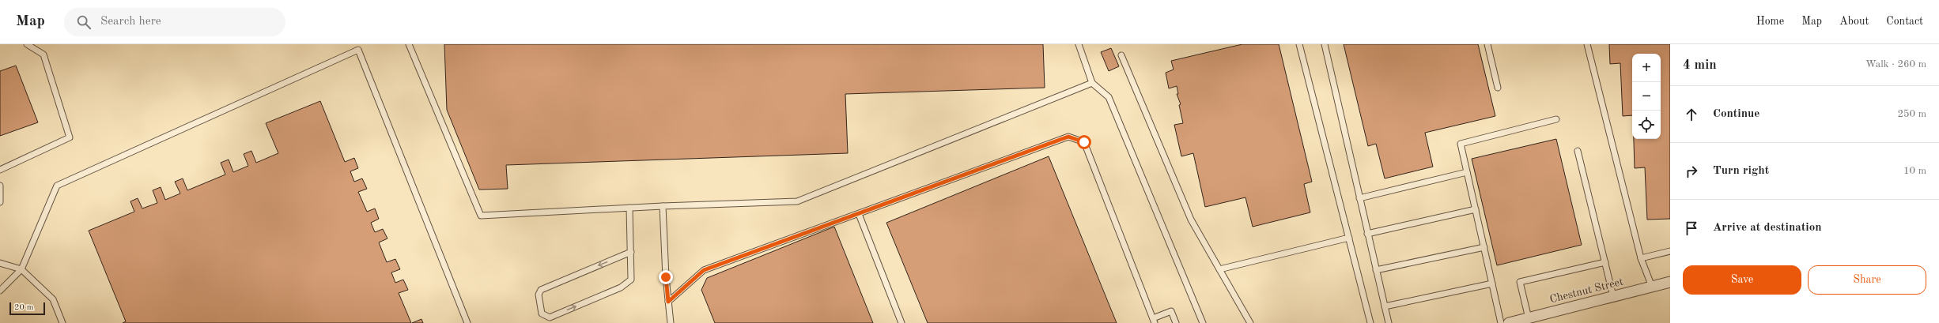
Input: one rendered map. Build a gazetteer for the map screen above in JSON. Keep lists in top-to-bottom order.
{
  "streets": {
    "street": ["Chestnut Street"]
  },
  "scale_bar": "20 m",
  "page": {
    "header": "Map",
    "search": "Search here",
    "nav": [
      "Home",
      "Map",
      "About",
      "Contact"
    ],
    "heading": ["4 min", "Walk · 260 m"],
    "map_buttons": ["+", "−"],
    "list": [
      ["Continue", "250 m"],
      ["Turn right", "10 m"],
      "Arrive at destination"
    ],
    "buttons": ["Save", "Share"],
    "scale": "20 m"
  }
}
